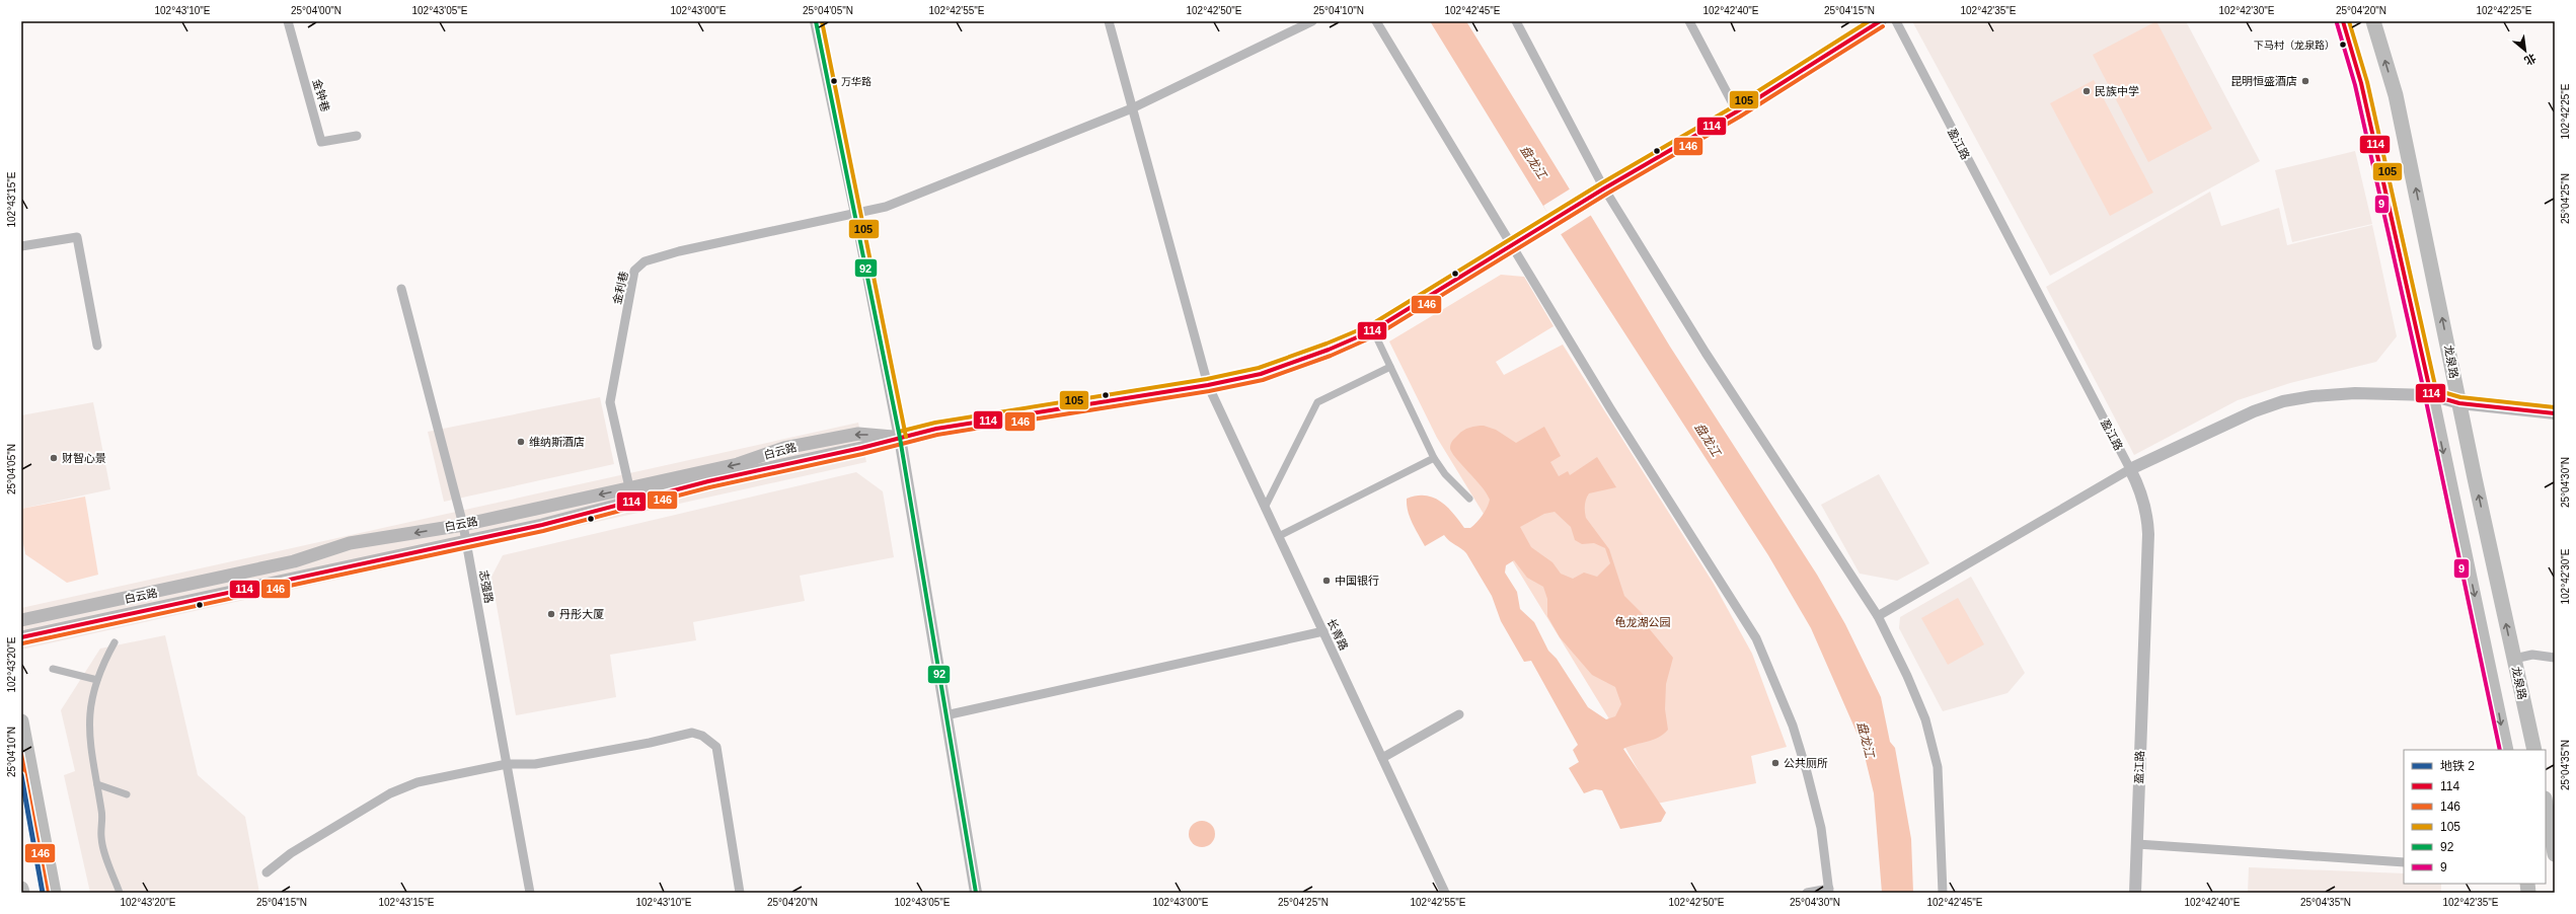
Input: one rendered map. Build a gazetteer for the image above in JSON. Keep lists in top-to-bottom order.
{
  "streets": {
    "main road": ["龙泉路", "白云路"],
    "street": [
      "金钟巷",
      "盈江路",
      "金利巷",
      "志强路",
      "长青路"
    ]
  },
  "crossings": [
    ["金利巷", "白云路"],
    ["金利巷", "长青路"],
    ["白云路", "志强路"],
    ["白云路", "长青路"]
  ],
  "water": ["盘龙江"],
  "parks": ["龟龙湖公园"],
  "places": [
    "下马村（龙泉路）",
    "万华路",
    "昆明恒盛酒店",
    "民族中学",
    "维纳斯酒店",
    "财智心景",
    "中国银行",
    "丹彤大厦",
    "公共厕所"
  ],
  "lines": [
    "transit line 114",
    "transit line 105",
    "transit line 92",
    "transit line 9",
    "transit line 146",
    "metro line 2"
  ],
  "legend": [
    "地铁 2",
    "114",
    "146",
    "105",
    "92",
    "9"
  ],
  "north": "bottom right",
  "coordinates": [
    "102°43'10\"E",
    "25°04'00\"N",
    "102°43'05\"E",
    "102°43'00\"E",
    "25°04'05\"N",
    "102°42'55\"E",
    "102°42'50\"E",
    "25°04'10\"N",
    "102°42'45\"E",
    "102°42'40\"E",
    "25°04'15\"N",
    "102°42'35\"E",
    "102°42'30\"E",
    "25°04'20\"N",
    "102°42'25\"E",
    "25°04'25\"N",
    "102°43'15\"E",
    "25°04'30\"N",
    "102°43'20\"E",
    "25°04'35\"N"
  ]
}
